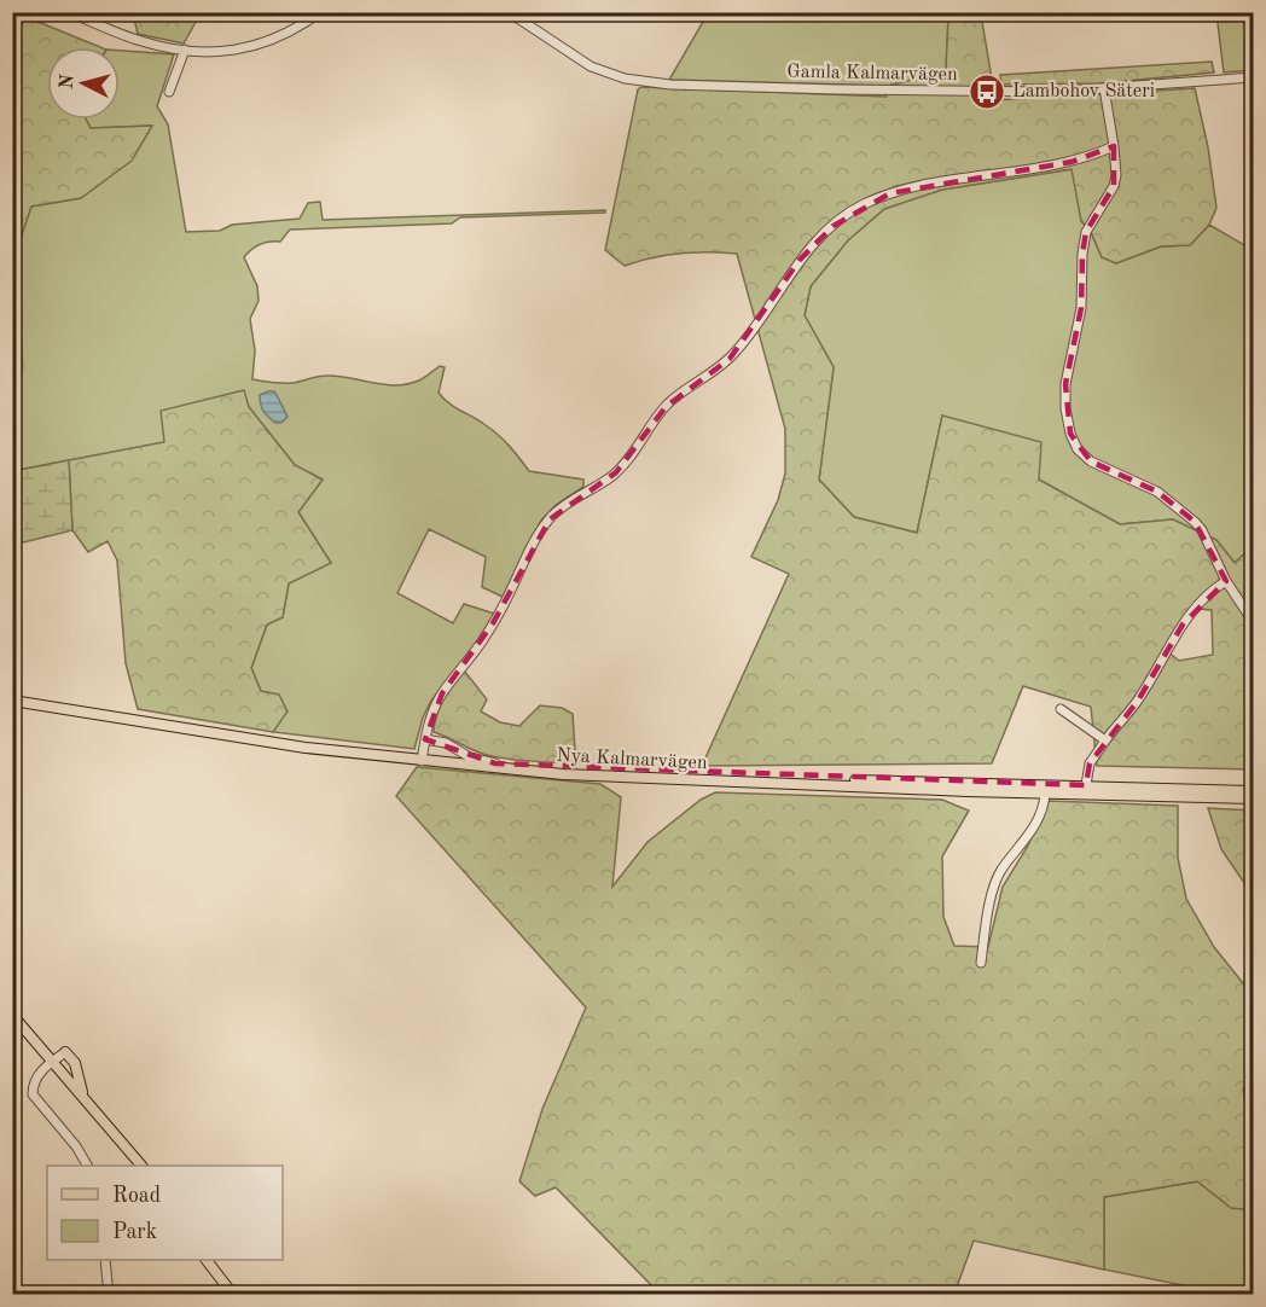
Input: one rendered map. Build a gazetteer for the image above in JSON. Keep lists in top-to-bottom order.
{
  "streets": {
    "main road": ["Nya Kalmarvägen"],
    "street": ["Gamla Kalmarvägen"]
  },
  "places": {
    "bus stop": ["Lambohov Säteri"]
  },
  "legend": ["Road", "Park"],
  "north": "left"
}
